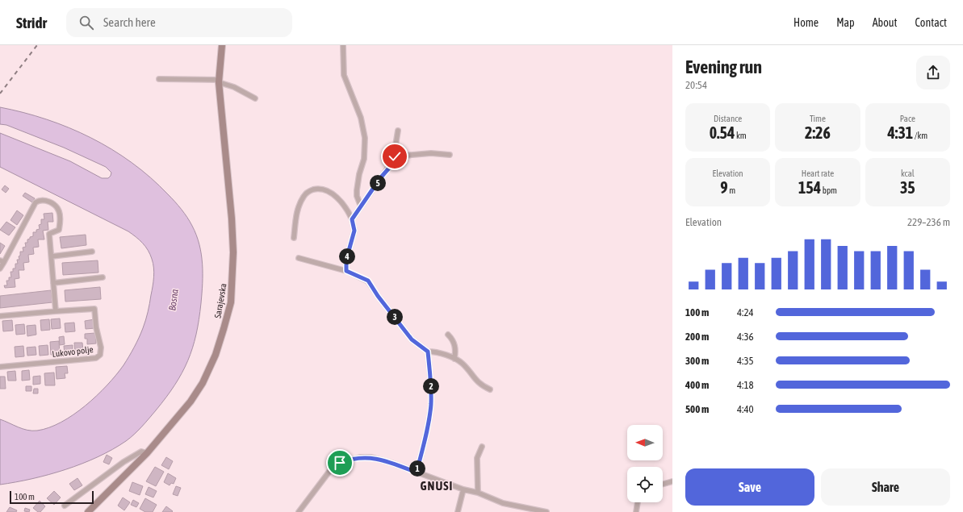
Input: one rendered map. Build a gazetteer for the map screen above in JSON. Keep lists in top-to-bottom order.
{
  "streets": {
    "main road": ["Sarajevska"],
    "street": ["Lukovo polje"]
  },
  "districts": ["GNUSI"],
  "water": ["Bosna"],
  "scale_bar": "100 m",
  "north": "left",
  "page": {
    "header": "Stridr",
    "search": "Search here",
    "nav": [
      "Home",
      "Map",
      "About",
      "Contact"
    ],
    "heading": ["Evening run", "20:54"],
    "stats": [
      ["Distance", "0.54 km"],
      ["Time", "2:26"],
      ["Pace", "4:31 /km"],
      ["Elevation", "9 m"],
      ["Heart rate", "154 bpm"],
      ["kcal", "35"]
    ],
    "pins": [
      "5",
      "4",
      "3",
      "2",
      "1"
    ],
    "chart": ["Elevation", "229–236 m"],
    "list": [
      {
        "name": "100 m",
        "note": "4:24"
      },
      {
        "name": "200 m",
        "note": "4:36"
      },
      {
        "name": "300 m",
        "note": "4:35"
      },
      {
        "name": "400 m",
        "note": "4:18"
      },
      {
        "name": "500 m",
        "note": "4:40"
      }
    ],
    "buttons": ["Save", "Share"],
    "scale": "100 m"
  }
}
